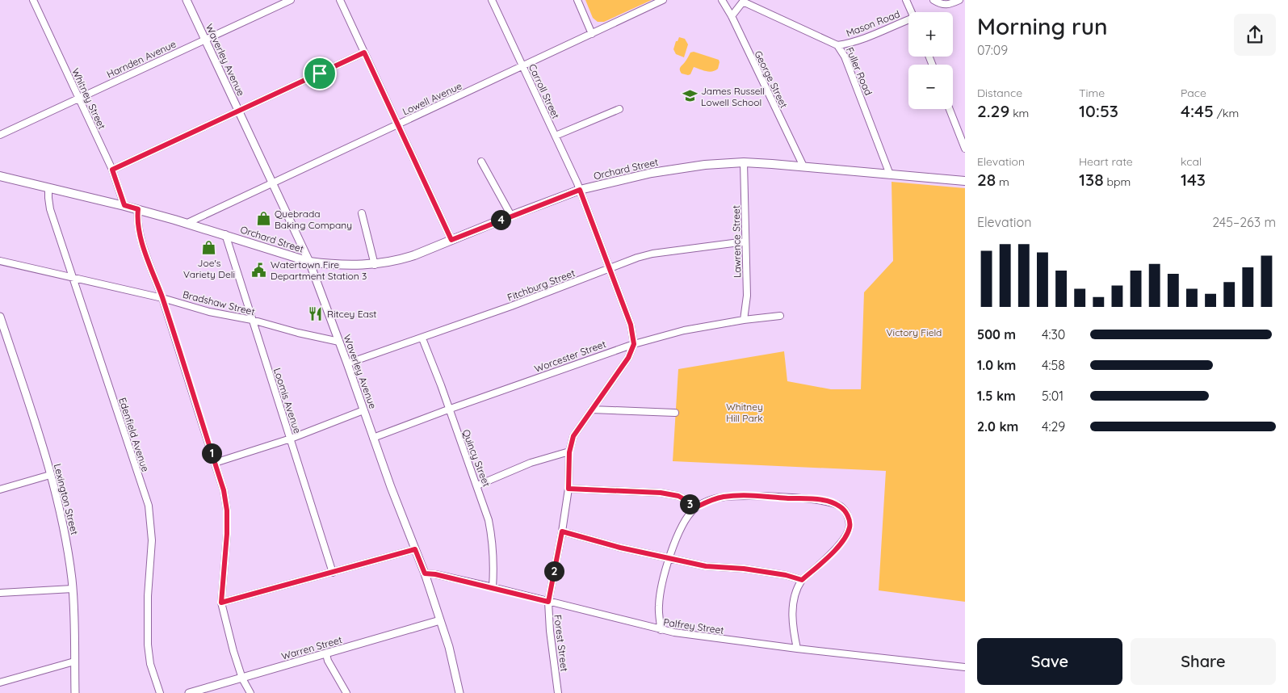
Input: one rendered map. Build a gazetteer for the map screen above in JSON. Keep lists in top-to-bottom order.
{
  "streets": {
    "main road": ["Orchard Street"],
    "street": [
      "Mason Road",
      "Harnden Avenue",
      "Waverley Avenue",
      "Fuller Road",
      "George Street",
      "Carroll Street",
      "Whitney Street",
      "Lowell Avenue",
      "Lawrence Street",
      "Fitchburg Street",
      "Bradshaw Street",
      "Worcester Street",
      "Loomis Avenue",
      "Edenfield Avenue",
      "Quincy Street",
      "Lexington Street",
      "Palfrey Street",
      "Forest Street",
      "Warren Street"
    ]
  },
  "crossings": [
    ["Mason Road", "Fuller Road"],
    ["Harnden Avenue", "Waverley Avenue"],
    ["Harnden Avenue", "Whitney Street"],
    ["Waverley Avenue", "Lowell Avenue"],
    ["Waverley Avenue", "Orchard Street"],
    ["Waverley Avenue", "Fitchburg Street"],
    ["Waverley Avenue", "Bradshaw Street"],
    ["Waverley Avenue", "Worcester Street"],
    ["Waverley Avenue", "Palfrey Street"],
    ["Waverley Avenue", "Warren Street"],
    ["Fuller Road", "George Street"],
    ["Fuller Road", "Orchard Street"],
    ["George Street", "Orchard Street"],
    ["Carroll Street", "Lowell Avenue"],
    ["Carroll Street", "Orchard Street"],
    ["Carroll Street", "Fitchburg Street"],
    ["Carroll Street", "Worcester Street"],
    ["Carroll Street", "Forest Street"],
    ["Whitney Street", "Orchard Street"],
    ["Lowell Avenue", "Orchard Street"],
    ["Orchard Street", "Lawrence Street"],
    ["Orchard Street", "Loomis Avenue"],
    ["Orchard Street", "Edenfield Avenue"],
    ["Lawrence Street", "Fitchburg Street"],
    ["Lawrence Street", "Worcester Street"],
    ["Fitchburg Street", "Quincy Street"],
    ["Bradshaw Street", "Loomis Avenue"],
    ["Bradshaw Street", "Edenfield Avenue"],
    ["Worcester Street", "Quincy Street"],
    ["Worcester Street", "Forest Street"],
    ["Quincy Street", "Palfrey Street"],
    ["Palfrey Street", "Forest Street"]
  ],
  "parks": ["Victory Field", "Whitney Hill Park"],
  "places": {
    "school or university": ["James Russell Lowell School"],
    "shop": ["Quebrada Baking Company", "Joe's Variety Deli"],
    "public building": ["Watertown Fire Department Station 3"],
    "restaurant": ["Ritcey East"]
  },
  "page": {
    "heading": ["Morning run", "07:09"],
    "map_buttons": ["+", "−"],
    "stats": [
      ["Distance", "2.29 km"],
      ["Time", "10:53"],
      ["Pace", "4:45 /km"],
      ["Elevation", "28 m"],
      ["Heart rate", "138 bpm"],
      ["kcal", "143"]
    ],
    "chart": ["Elevation", "245–263 m"],
    "pins": [
      "4",
      "1",
      "3",
      "2"
    ],
    "list": [
      {
        "name": "500 m",
        "note": "4:30"
      },
      {
        "name": "1.0 km",
        "note": "4:58"
      },
      {
        "name": "1.5 km",
        "note": "5:01"
      },
      {
        "name": "2.0 km",
        "note": "4:29"
      }
    ],
    "buttons": ["Save", "Share"]
  }
}
